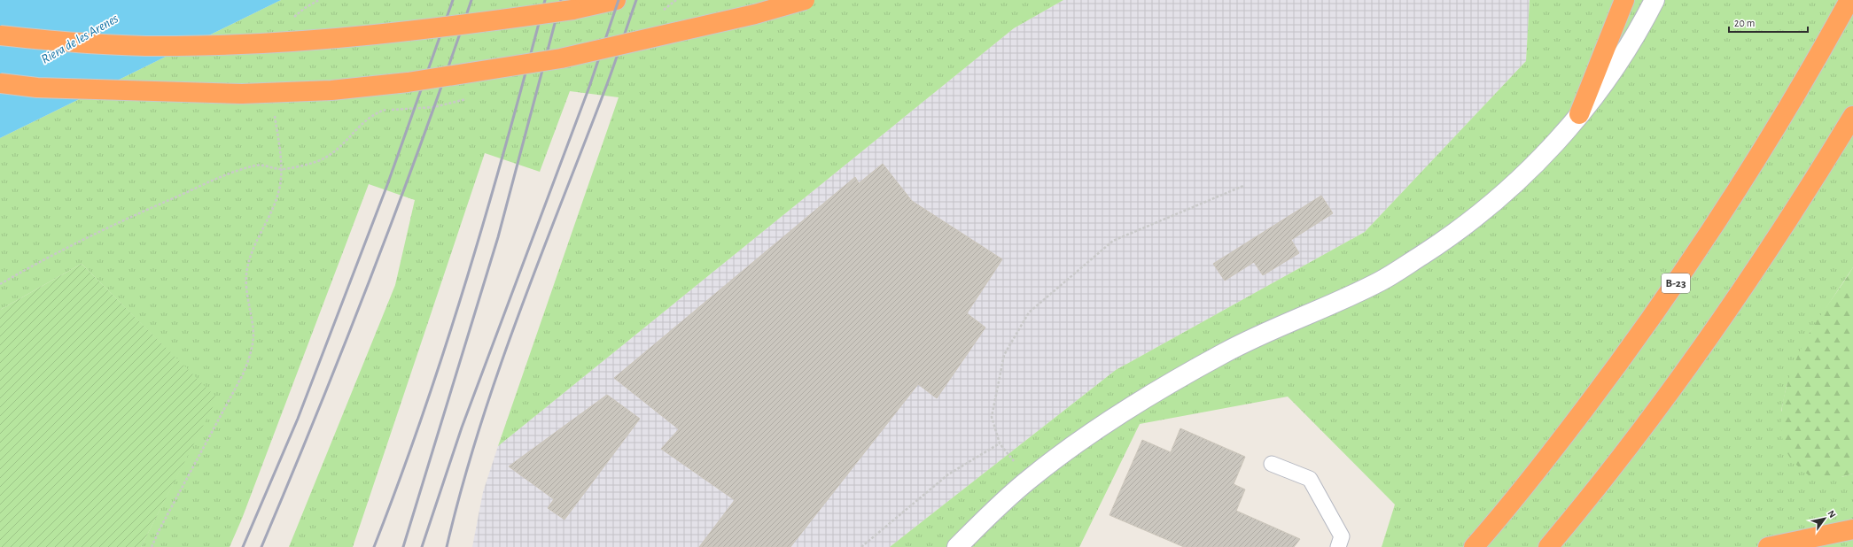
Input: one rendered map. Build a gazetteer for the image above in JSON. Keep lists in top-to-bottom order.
{
  "streets": {
    "highway": ["B-23"]
  },
  "water": ["Riera de les Arenes"],
  "scale_bar": "20 m",
  "north": "top right"
}
